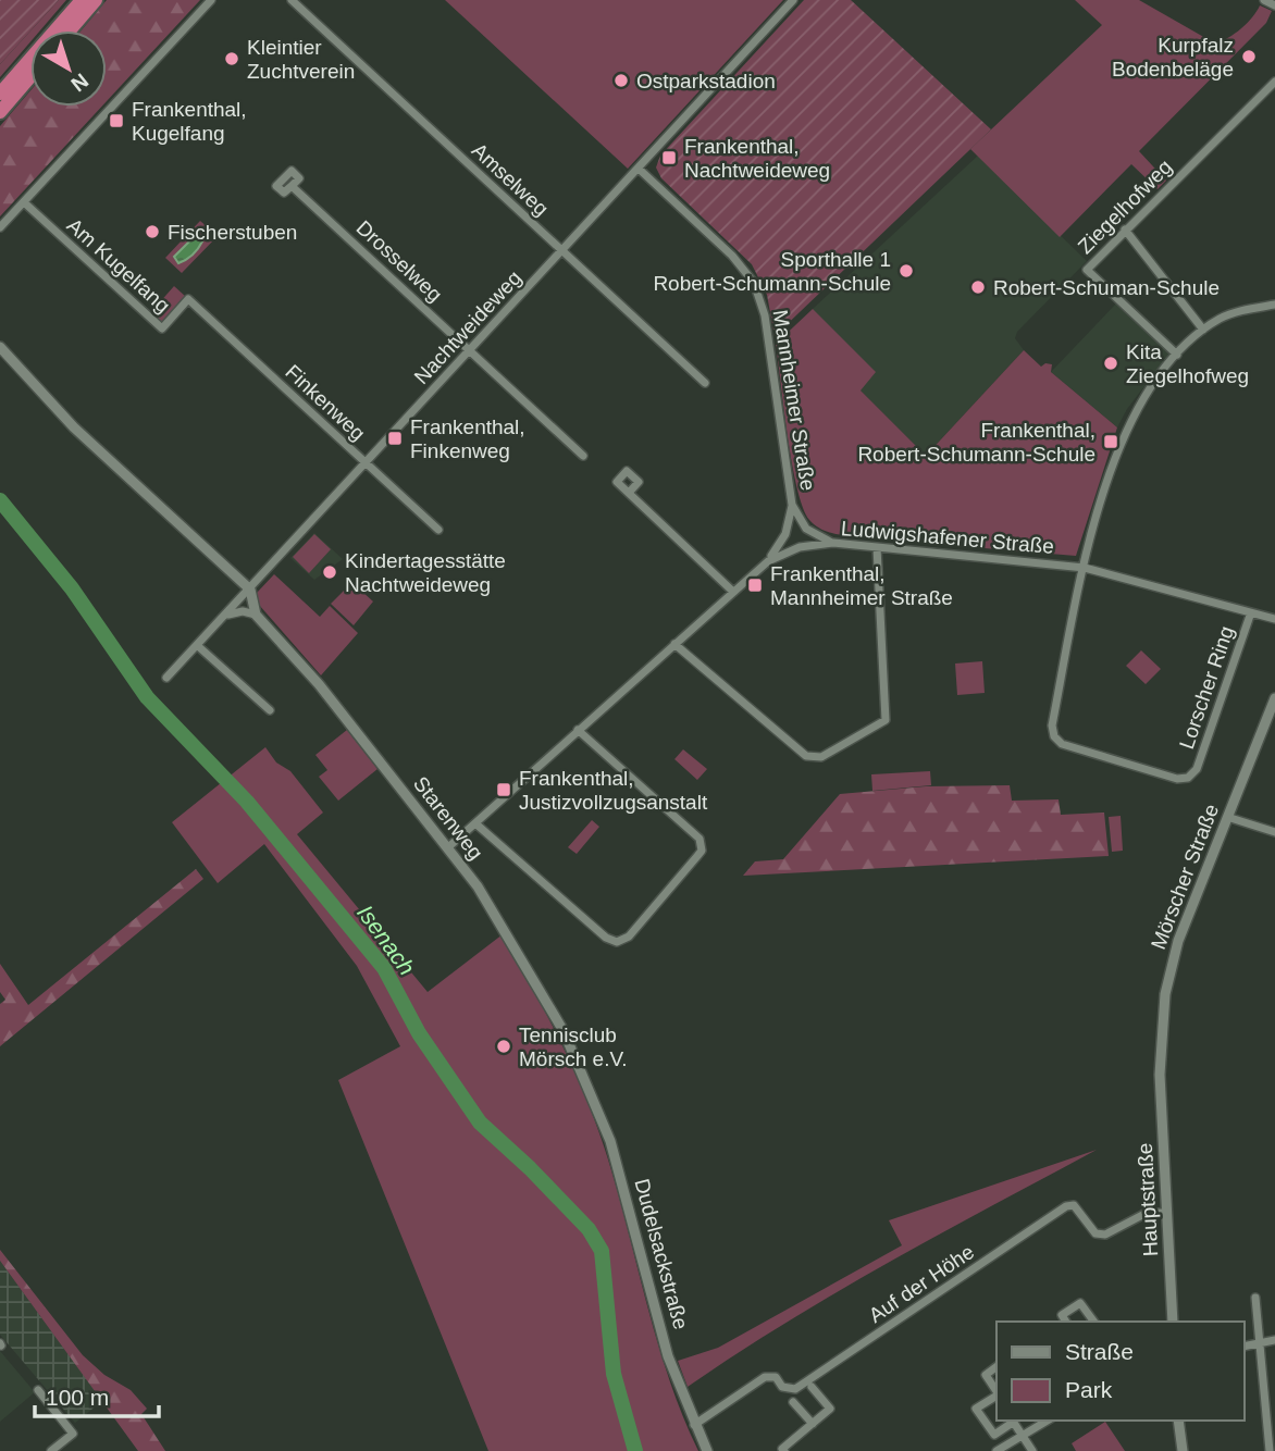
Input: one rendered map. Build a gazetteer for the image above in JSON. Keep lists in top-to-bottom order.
{
  "streets": {
    "street": [
      "Amselweg",
      "Ziegelhofweg",
      "Drosselweg",
      "Am Kugelfang",
      "Nachtweideweg",
      "Mannheimer Straße",
      "Finkenweg",
      "Ludwigshafener Straße",
      "Lorscher Ring",
      "Starenweg",
      "Mörscher Straße",
      "Hauptstraße",
      "Dudelsackstraße",
      "Auf der Höhe"
    ]
  },
  "crossings": [
    ["Amselweg", "Nachtweideweg"],
    ["Drosselweg", "Nachtweideweg"],
    ["Am Kugelfang", "Finkenweg"],
    ["Nachtweideweg", "Mannheimer Straße"],
    ["Nachtweideweg", "Finkenweg"],
    ["Nachtweideweg", "Starenweg"],
    ["Mannheimer Straße", "Ludwigshafener Straße"],
    ["Ludwigshafener Straße", "Lorscher Ring"],
    ["Ludwigshafener Straße", "Starenweg"],
    ["Starenweg", "Dudelsackstraße"],
    ["Mörscher Straße", "Hauptstraße"],
    ["Hauptstraße", "Auf der Höhe"],
    ["Dudelsackstraße", "Auf der Höhe"]
  ],
  "water": ["Isenach"],
  "places": {
    "other": [
      "Kurpfalz Bodenbeläge",
      "Kleintier Zuchtverein",
      "Ostparkstadion",
      "Fischerstuben",
      "Sporthalle 1 Robert-Schumann-Schule",
      "Robert-Schuman-Schule",
      "Kita Ziegelhofweg",
      "Kindertagesstätte Nachtweideweg",
      "Tennisclub Mörsch e.V."
    ],
    "transit": [
      "Frankenthal, Kugelfang",
      "Frankenthal, Nachtweideweg",
      "Frankenthal, Finkenweg",
      "Frankenthal, Robert-Schumann-Schule",
      "Frankenthal, Mannheimer Straße",
      "Frankenthal, Justizvollzugsanstalt"
    ]
  },
  "legend": ["Straße", "Park"],
  "scale_bar": "100 m",
  "north": "bottom right"
}
